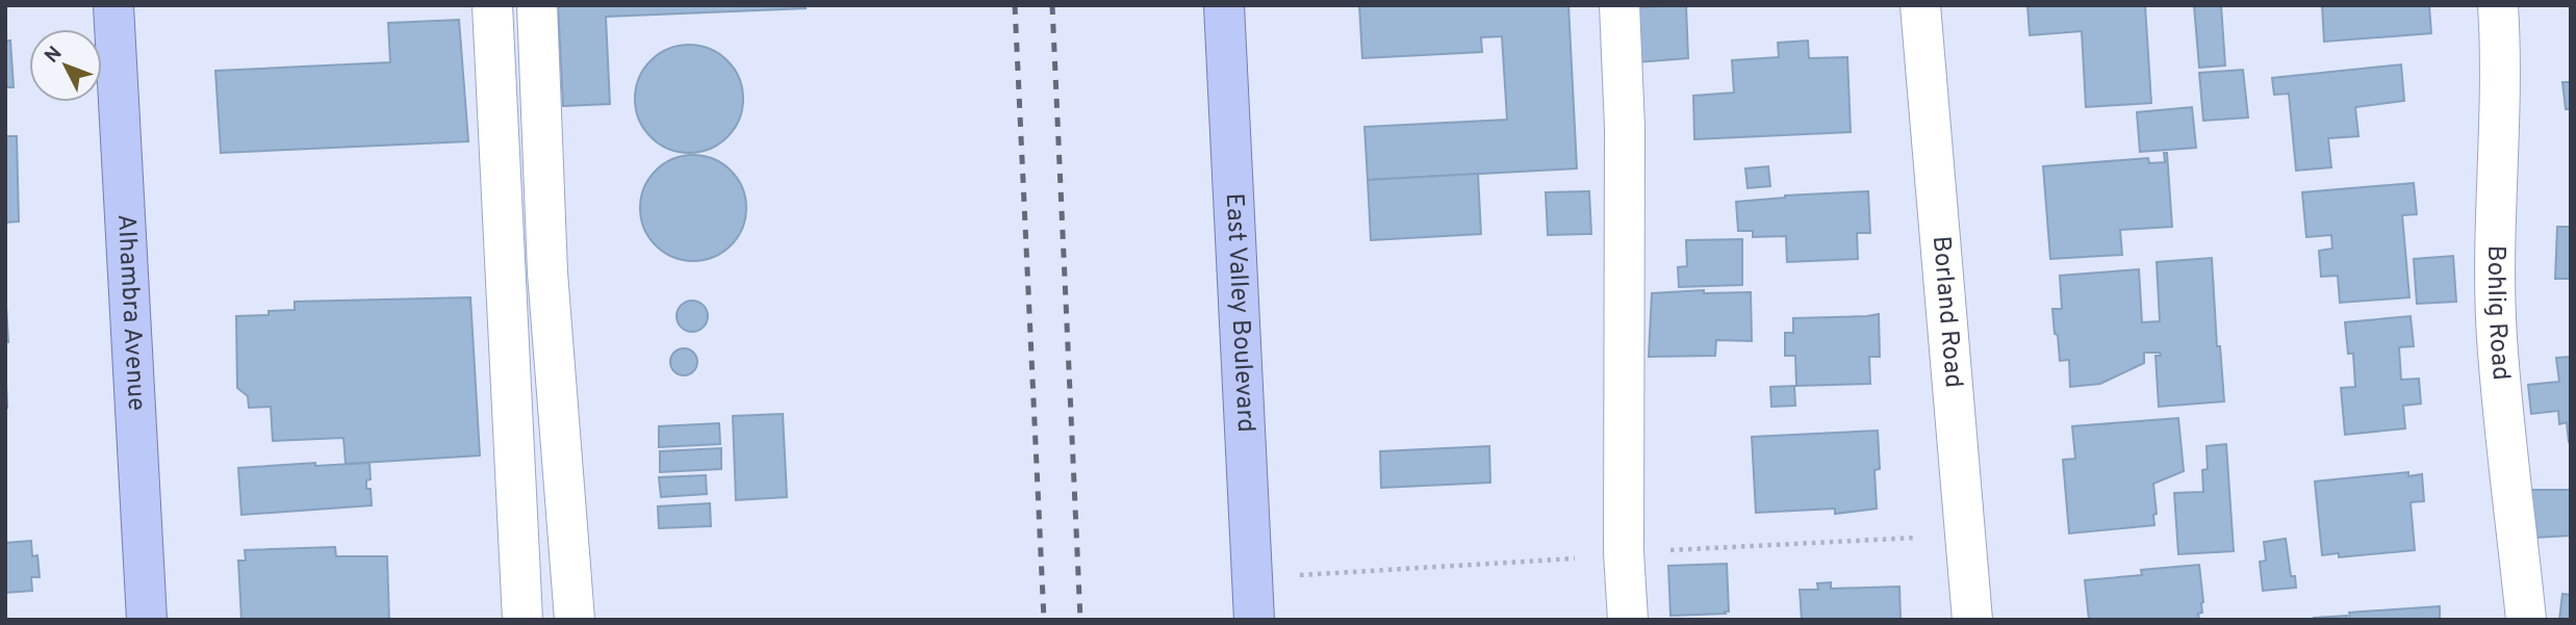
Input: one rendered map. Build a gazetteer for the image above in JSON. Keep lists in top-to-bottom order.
{
  "streets": {
    "main road": ["Alhambra Avenue", "East Valley Boulevard"],
    "street": ["Borland Road", "Bohlig Road"]
  },
  "north": "top left"
}
